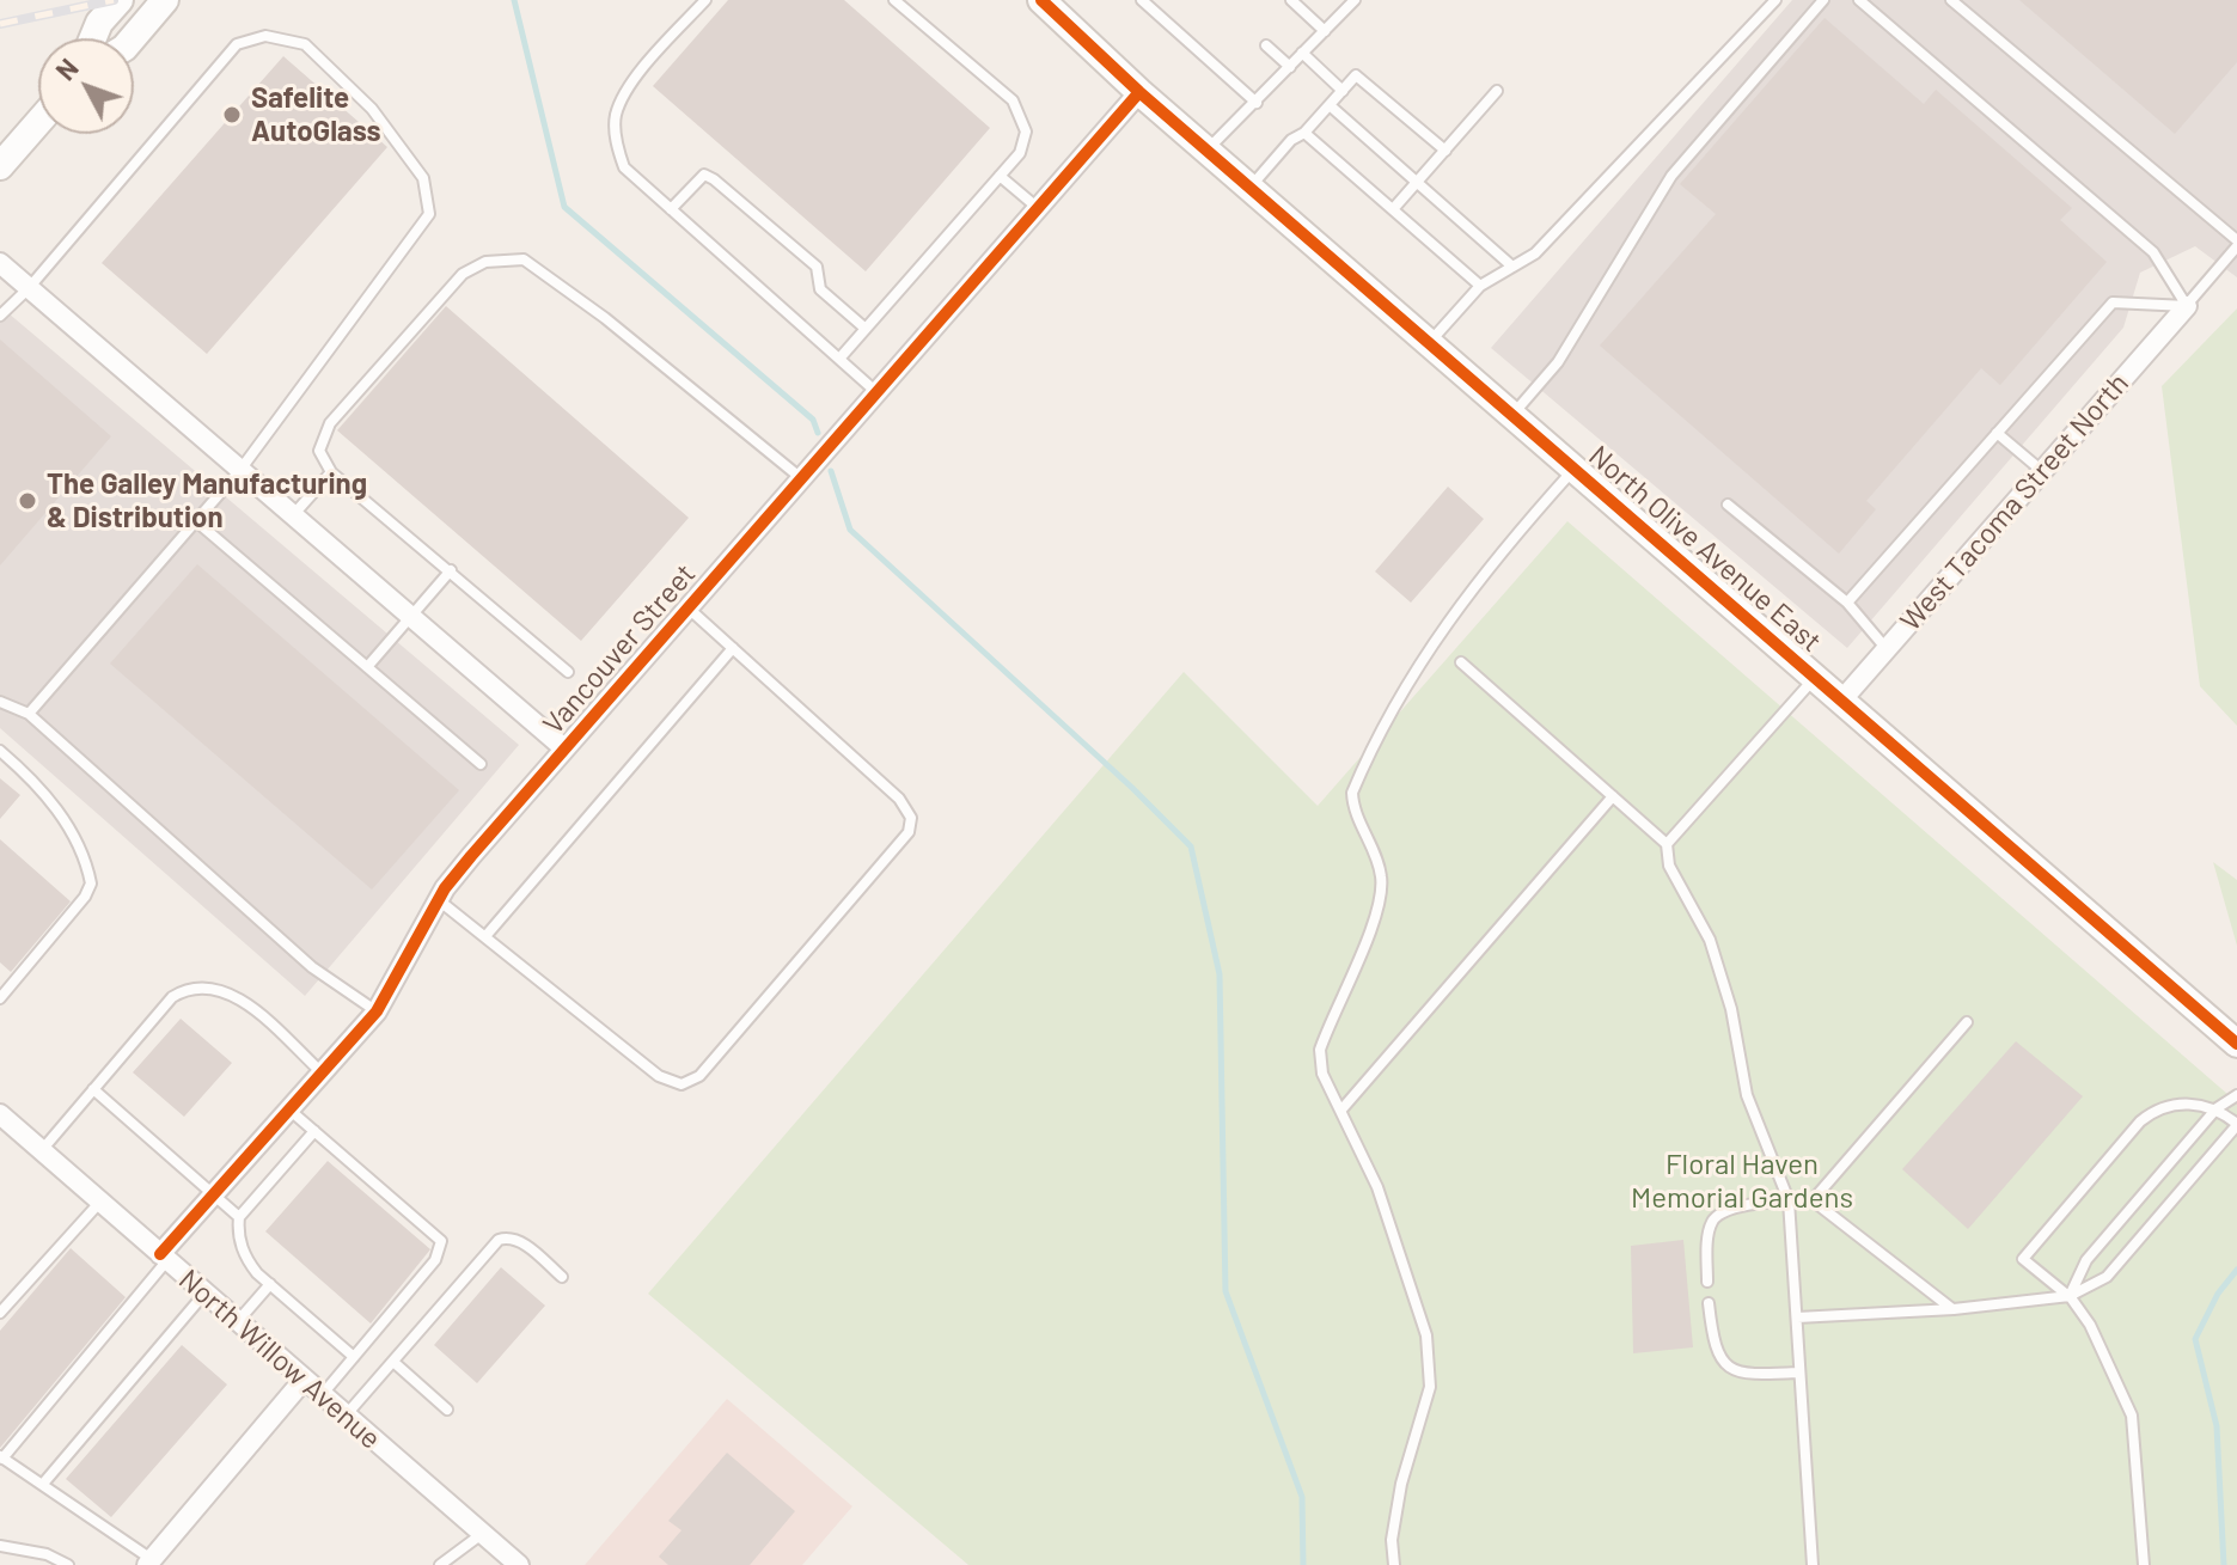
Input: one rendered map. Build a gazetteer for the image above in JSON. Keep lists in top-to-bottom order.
{
  "streets": {
    "street": [
      "West Tacoma Street North",
      "North Olive Avenue East",
      "Vancouver Street",
      "North Willow Avenue"
    ]
  },
  "crossings": [
    ["West Tacoma Street North", "North Olive Avenue East"],
    ["North Olive Avenue East", "Vancouver Street"],
    ["Vancouver Street", "North Willow Avenue"]
  ],
  "parks": ["Floral Haven Memorial Gardens"],
  "places": ["Safelite AutoGlass", "The Galley Manufacturing & Distribution"],
  "north": "top left"
}
